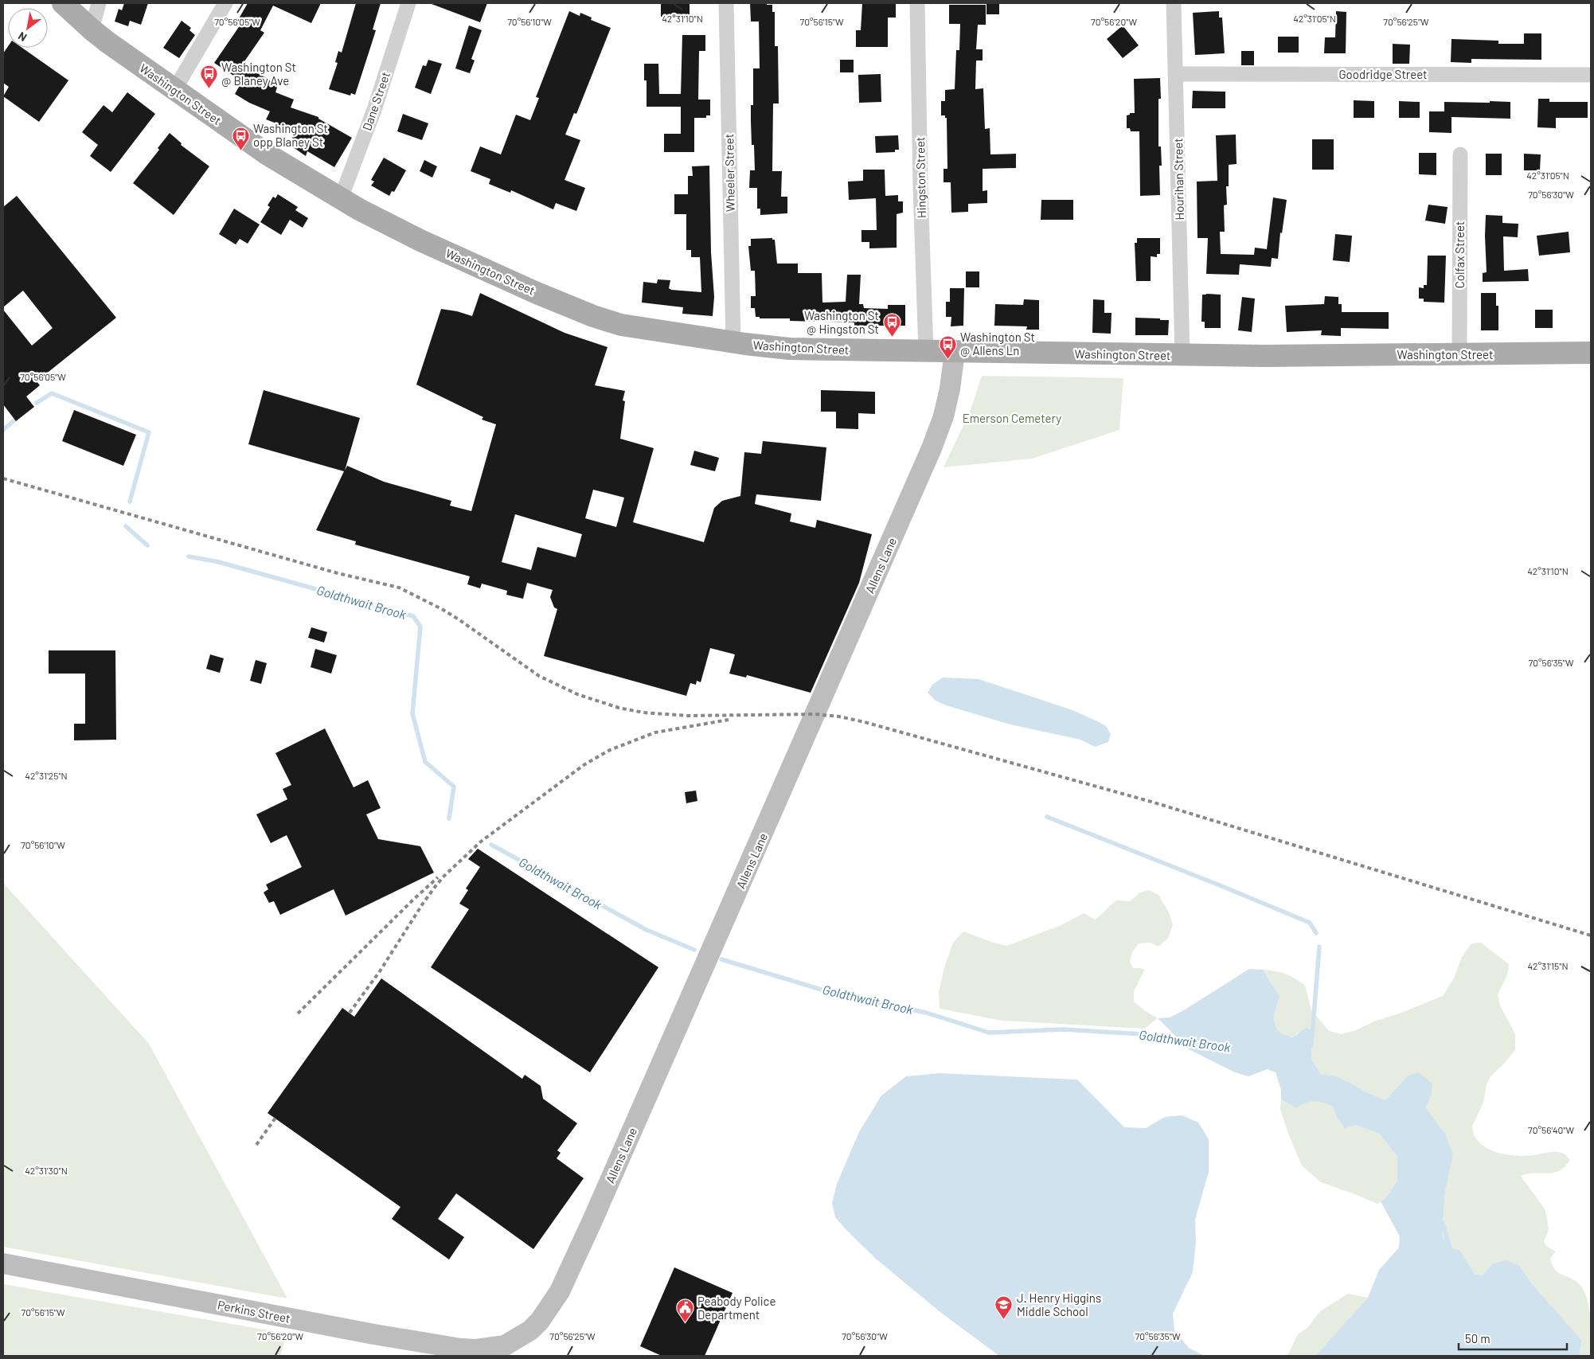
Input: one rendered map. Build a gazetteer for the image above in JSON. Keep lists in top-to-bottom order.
{
  "streets": {
    "main road": ["Washington Street"],
    "street": [
      "Goodridge Street",
      "Dane Street",
      "Wheeler Street",
      "Hingston Street",
      "Hourihan Street",
      "Colfax Street",
      "Allens Lane",
      "Perkins Street"
    ]
  },
  "crossings": [
    ["Goodridge Street", "Hourihan Street"],
    ["Washington Street", "Dane Street"],
    ["Washington Street", "Wheeler Street"],
    ["Washington Street", "Hingston Street"],
    ["Washington Street", "Hourihan Street"],
    ["Washington Street", "Colfax Street"],
    ["Washington Street", "Allens Lane"],
    ["Allens Lane", "Perkins Street"]
  ],
  "water": ["Goldthwait Brook"],
  "parks": ["Emerson Cemetery"],
  "places": {
    "bus stop": [
      "Washington St @ Blaney Ave",
      "Washington St opp Blaney St",
      "Washington St @ Hingston St",
      "Washington St @ Allens Ln"
    ],
    "school or university": ["J. Henry Higgins Middle School"],
    "public building": ["Peabody Police Department"]
  },
  "scale_bar": "50 m",
  "north": "bottom left",
  "coordinates": [
    "42°31'10\"N",
    "42°31'05\"N",
    "70°56'05\"W",
    "70°56'10\"W",
    "70°56'15\"W",
    "70°56'20\"W",
    "70°56'25\"W",
    "70°56'30\"W",
    "70°56'35\"W",
    "42°31'25\"N",
    "42°31'15\"N",
    "70°56'40\"W",
    "42°31'30\"N"
  ]
}
